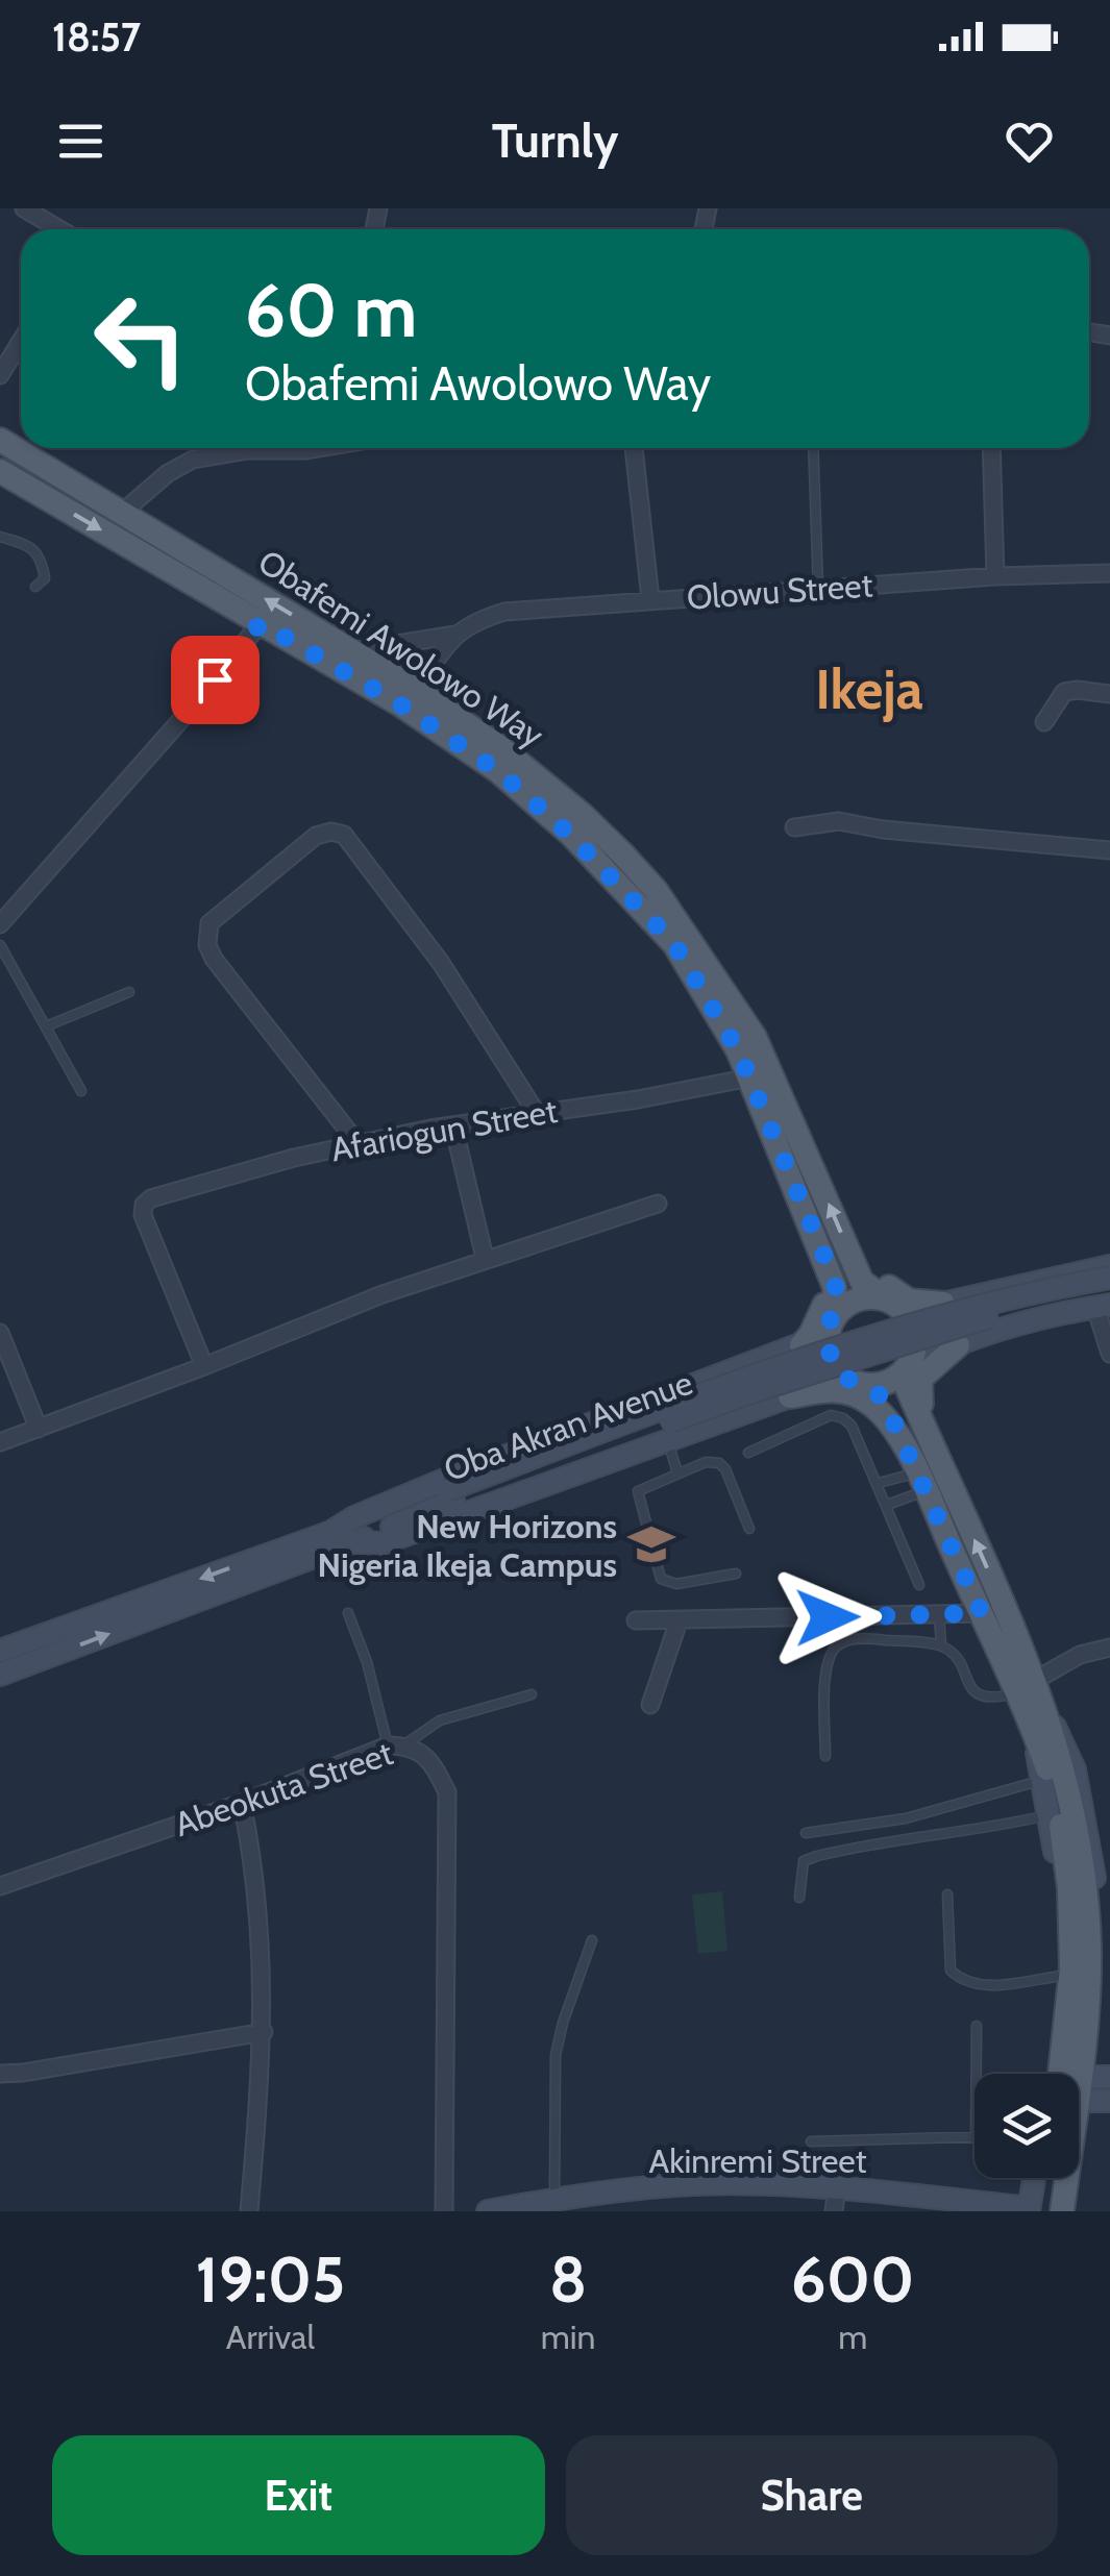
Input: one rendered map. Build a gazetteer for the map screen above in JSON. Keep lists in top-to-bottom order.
{
  "streets": {
    "main road": ["Obafemi Awolowo Way", "Oba Akran Avenue", "Akinremi Street"],
    "street": ["Olowu Street", "Afariogun Street", "Abeokuta Street"]
  },
  "crossings": [
    ["Olowu Street", "Obafemi Awolowo Way"],
    ["Obafemi Awolowo Way", "Afariogun Street"]
  ],
  "districts": ["Ikeja"],
  "places": {
    "school or university": ["New Horizons Nigeria Ikeja Campus"]
  },
  "page": {
    "status": "18:57",
    "header": "Turnly",
    "turn": ["60 m", "Obafemi Awolowo Way"],
    "eta": [
      "19:05",
      "Arrival",
      "8",
      "min",
      "600",
      "m"
    ],
    "buttons": ["Exit", "Share"]
  }
}
